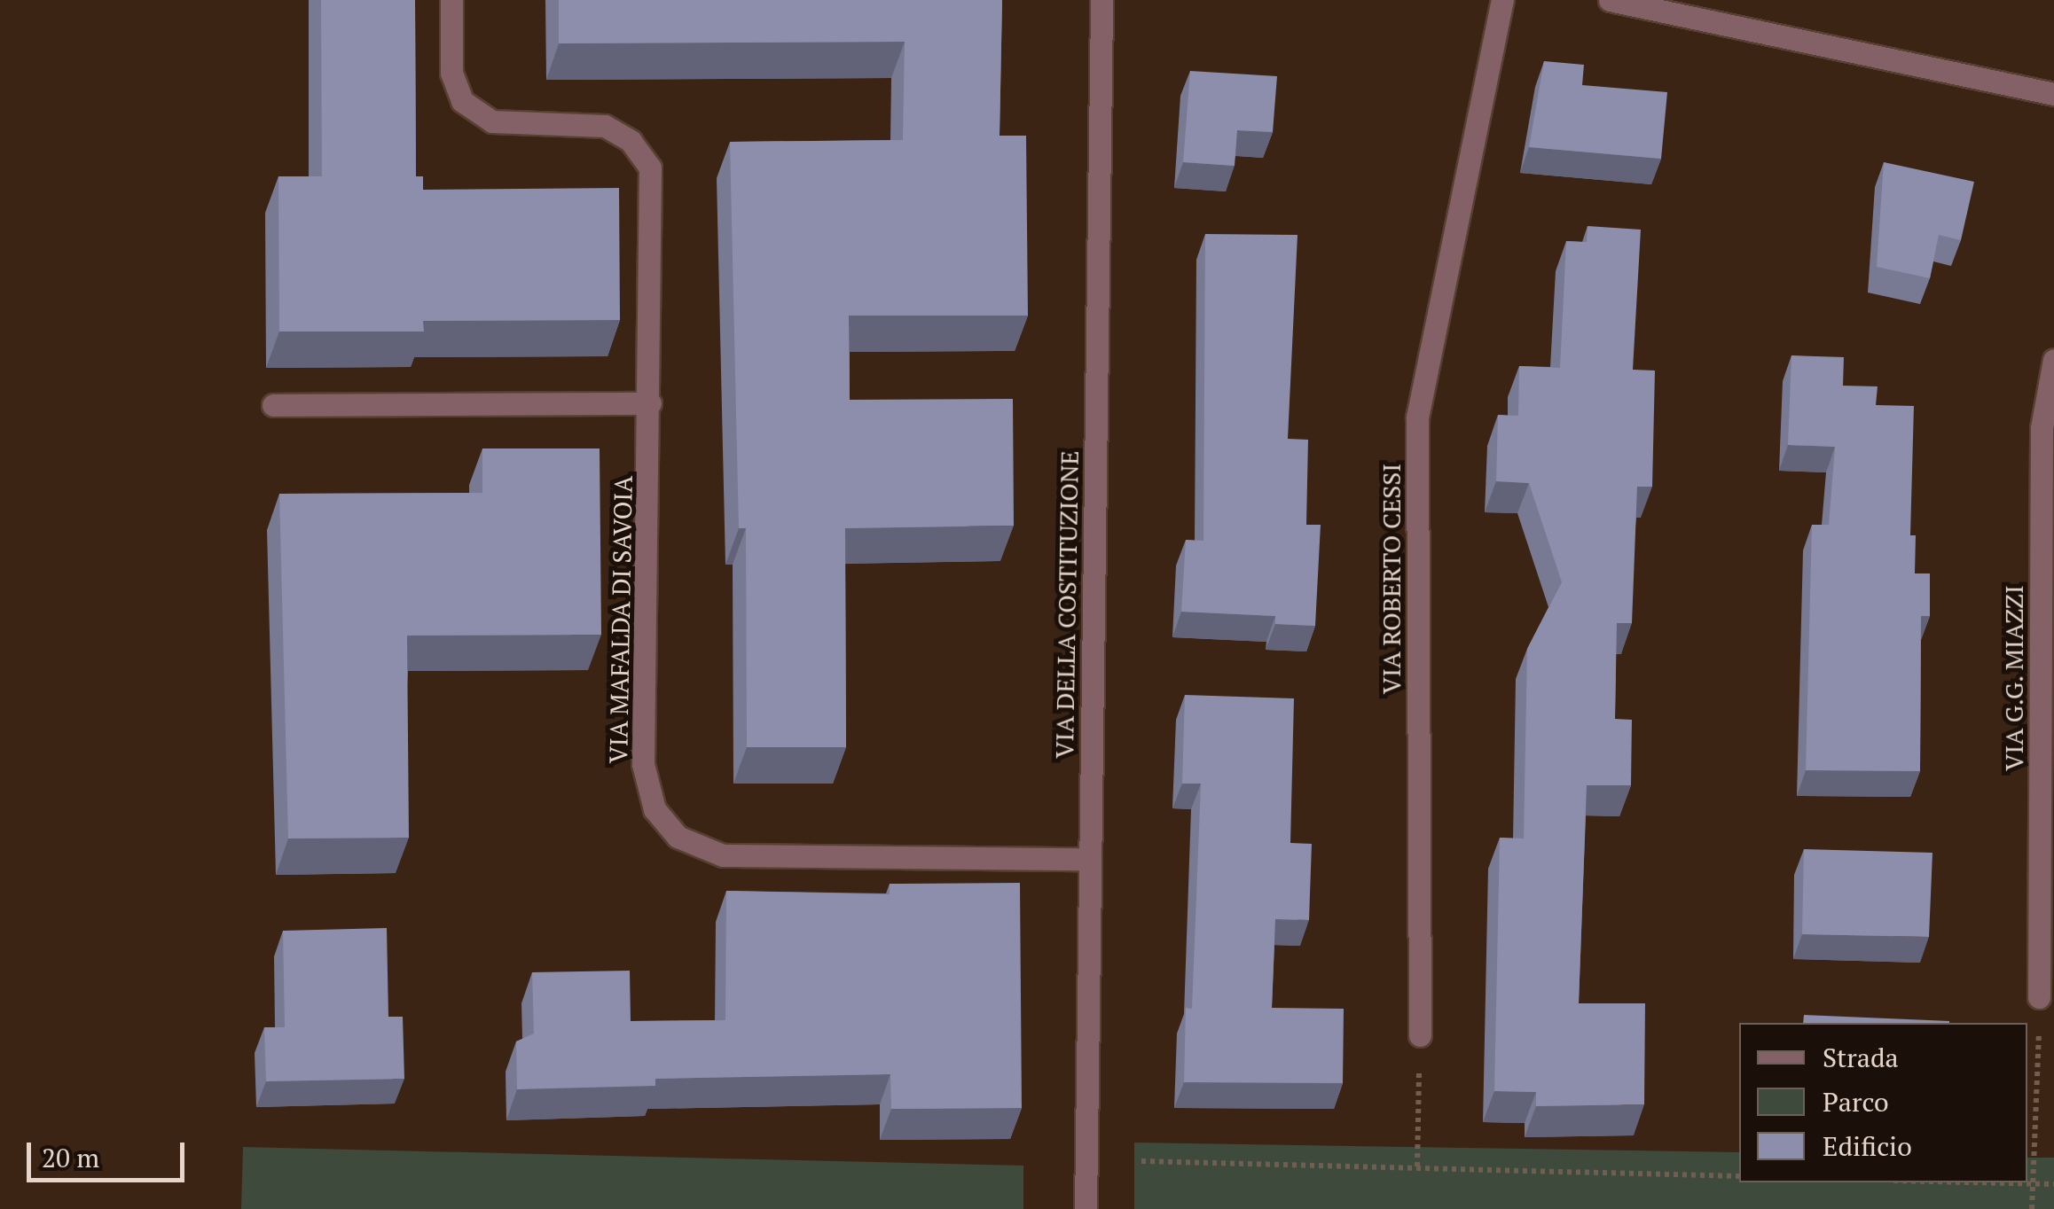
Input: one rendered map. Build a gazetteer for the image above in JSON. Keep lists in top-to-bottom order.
{
  "streets": {
    "street": [
      "VIA ROBERTO CESSI",
      "VIA DELLA COSTITUZIONE",
      "VIA MAFALDA DI SAVOIA",
      "VIA G.G. MIAZZI"
    ]
  },
  "crossings": [
    ["VIA DELLA COSTITUZIONE", "VIA MAFALDA DI SAVOIA"]
  ],
  "legend": ["Strada", "Parco", "Edificio"],
  "scale_bar": "20 m"
}
